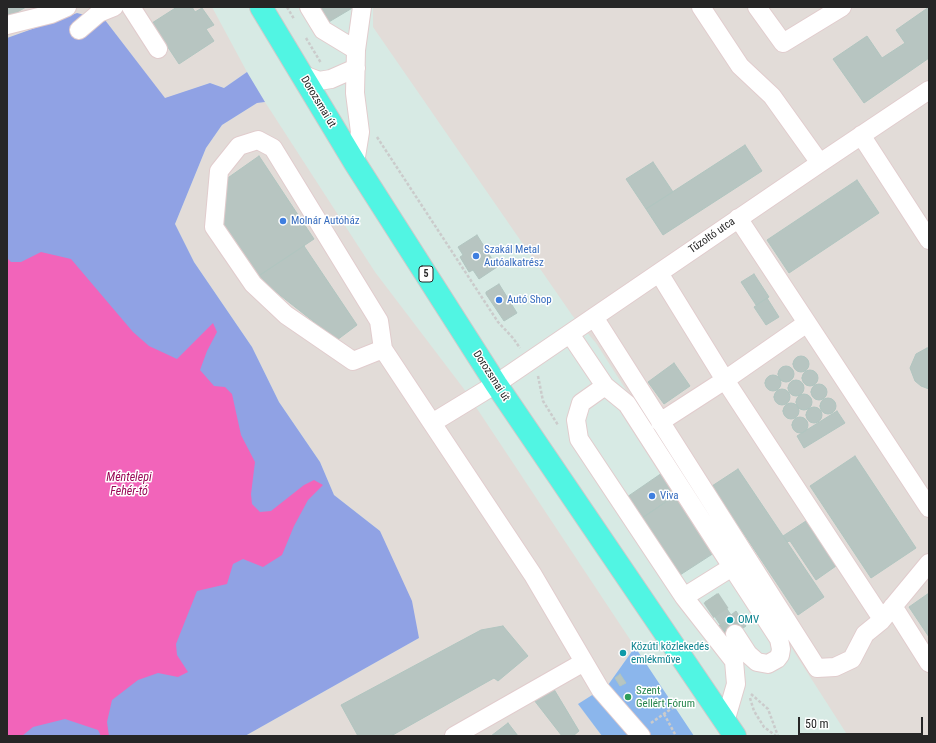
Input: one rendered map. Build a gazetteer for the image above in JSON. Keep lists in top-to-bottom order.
{
  "streets": {
    "main road": ["Dorozsmai út", "5"],
    "street": ["Tűzoltó utca"]
  },
  "crossings": [
    ["Dorozsmai út", "Tűzoltó utca"]
  ],
  "water": ["Méntelepi Fehér-tó"],
  "places": [
    "Molnár Autóház",
    "Szakál Metal Autóalkatrész",
    "Autó Shop",
    "Viva",
    "OMV",
    "Közúti közlekedés emlékműve",
    "Szent Gellért Fórum"
  ],
  "scale_bar": "50 m"
}
